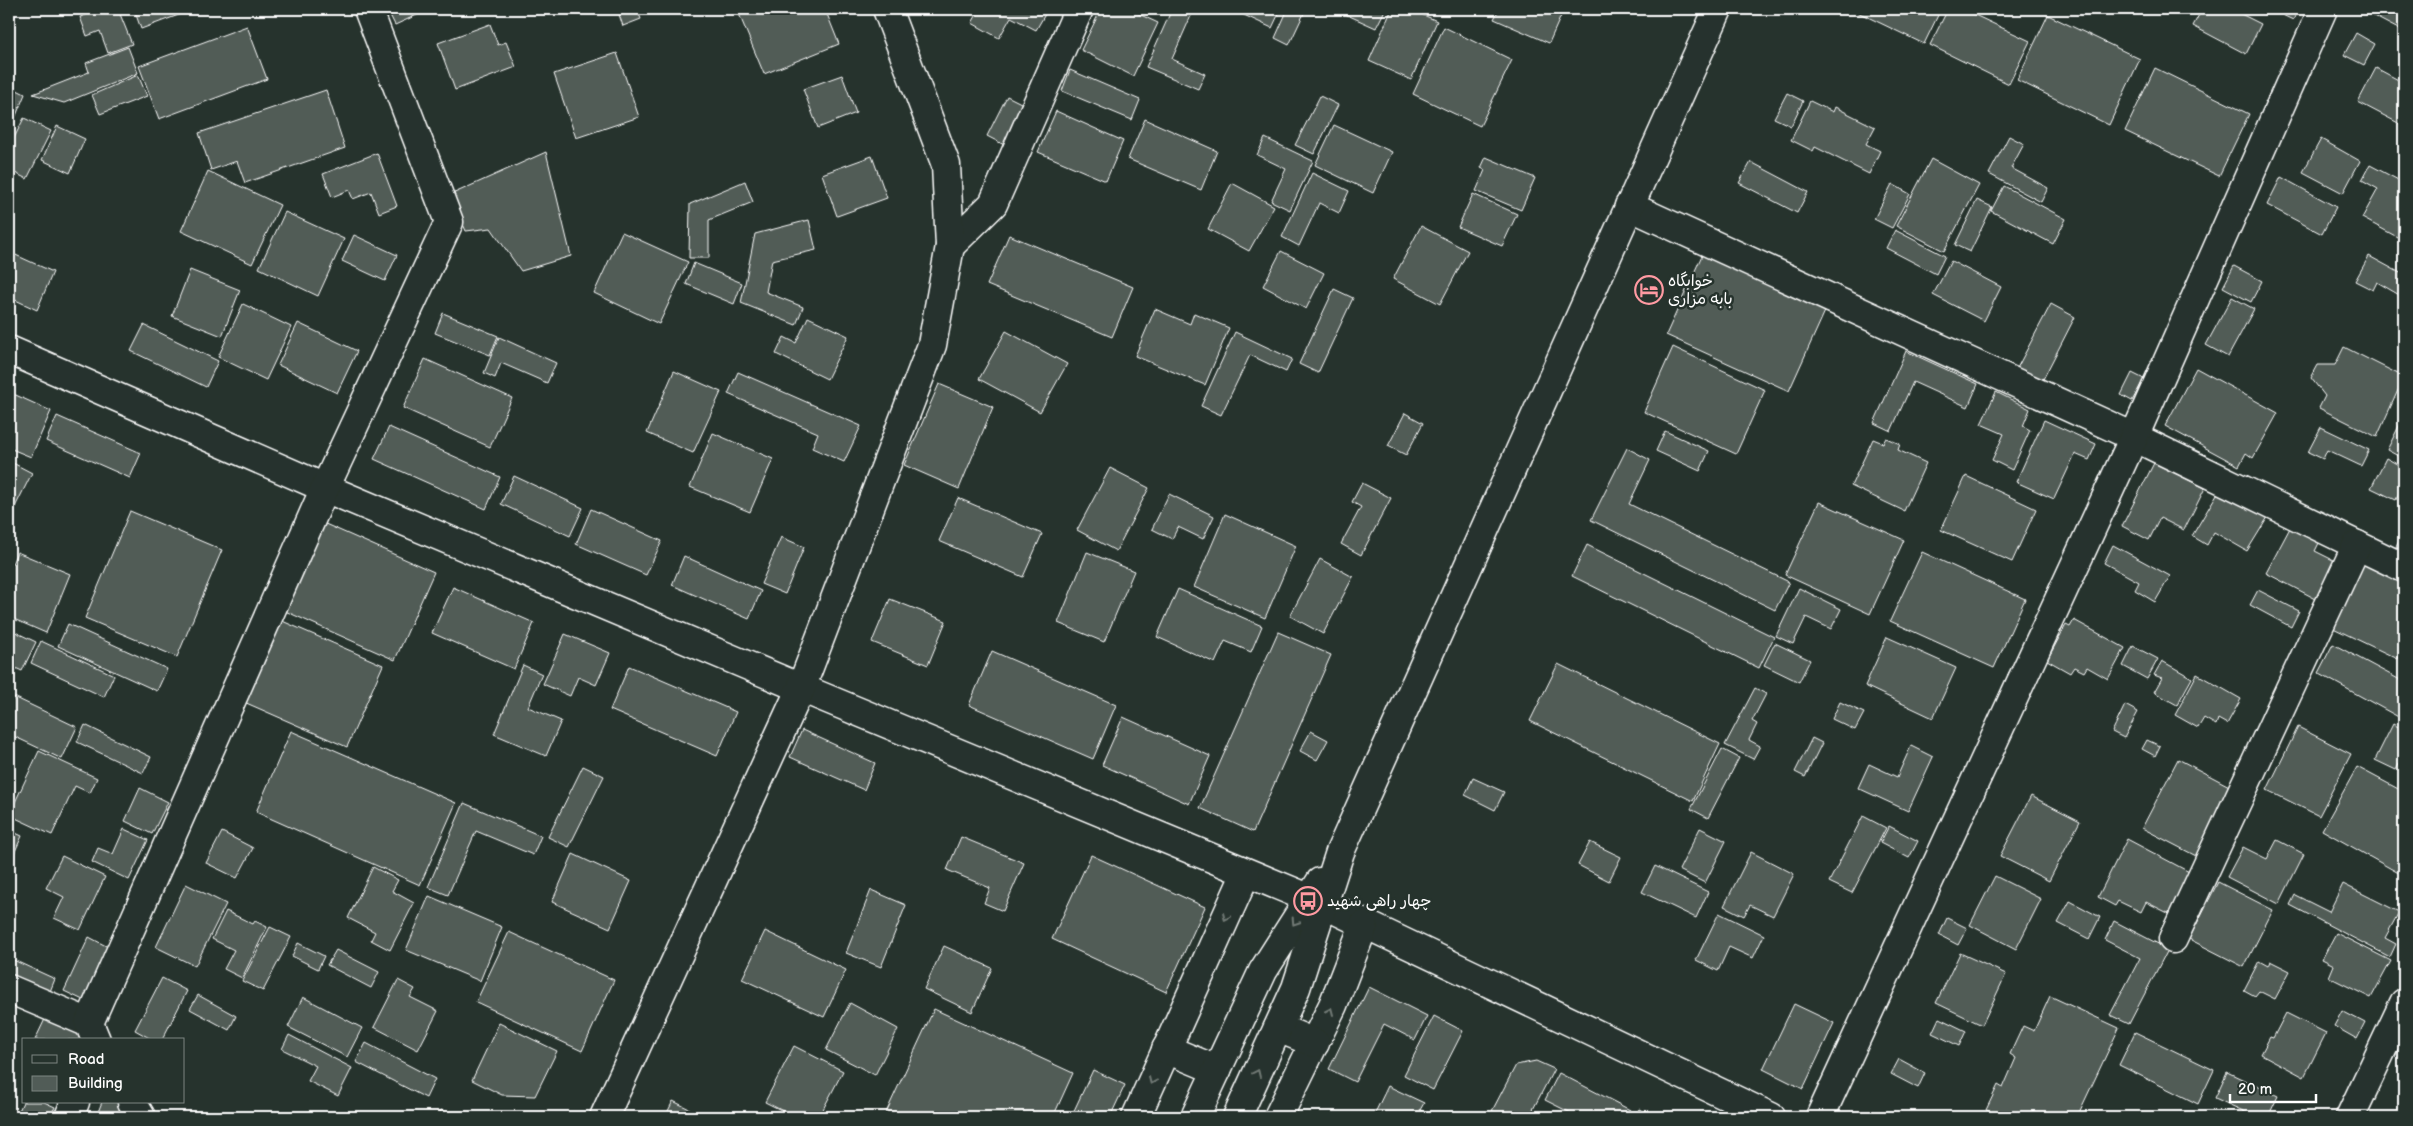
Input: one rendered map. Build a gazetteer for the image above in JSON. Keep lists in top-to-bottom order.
{
  "places": {
    "hotel": ["خوابگاه بابه مزاری"],
    "bus stop": ["چهار راهی شهید"]
  },
  "legend": ["Road", "Building"],
  "scale_bar": "20 m"
}
